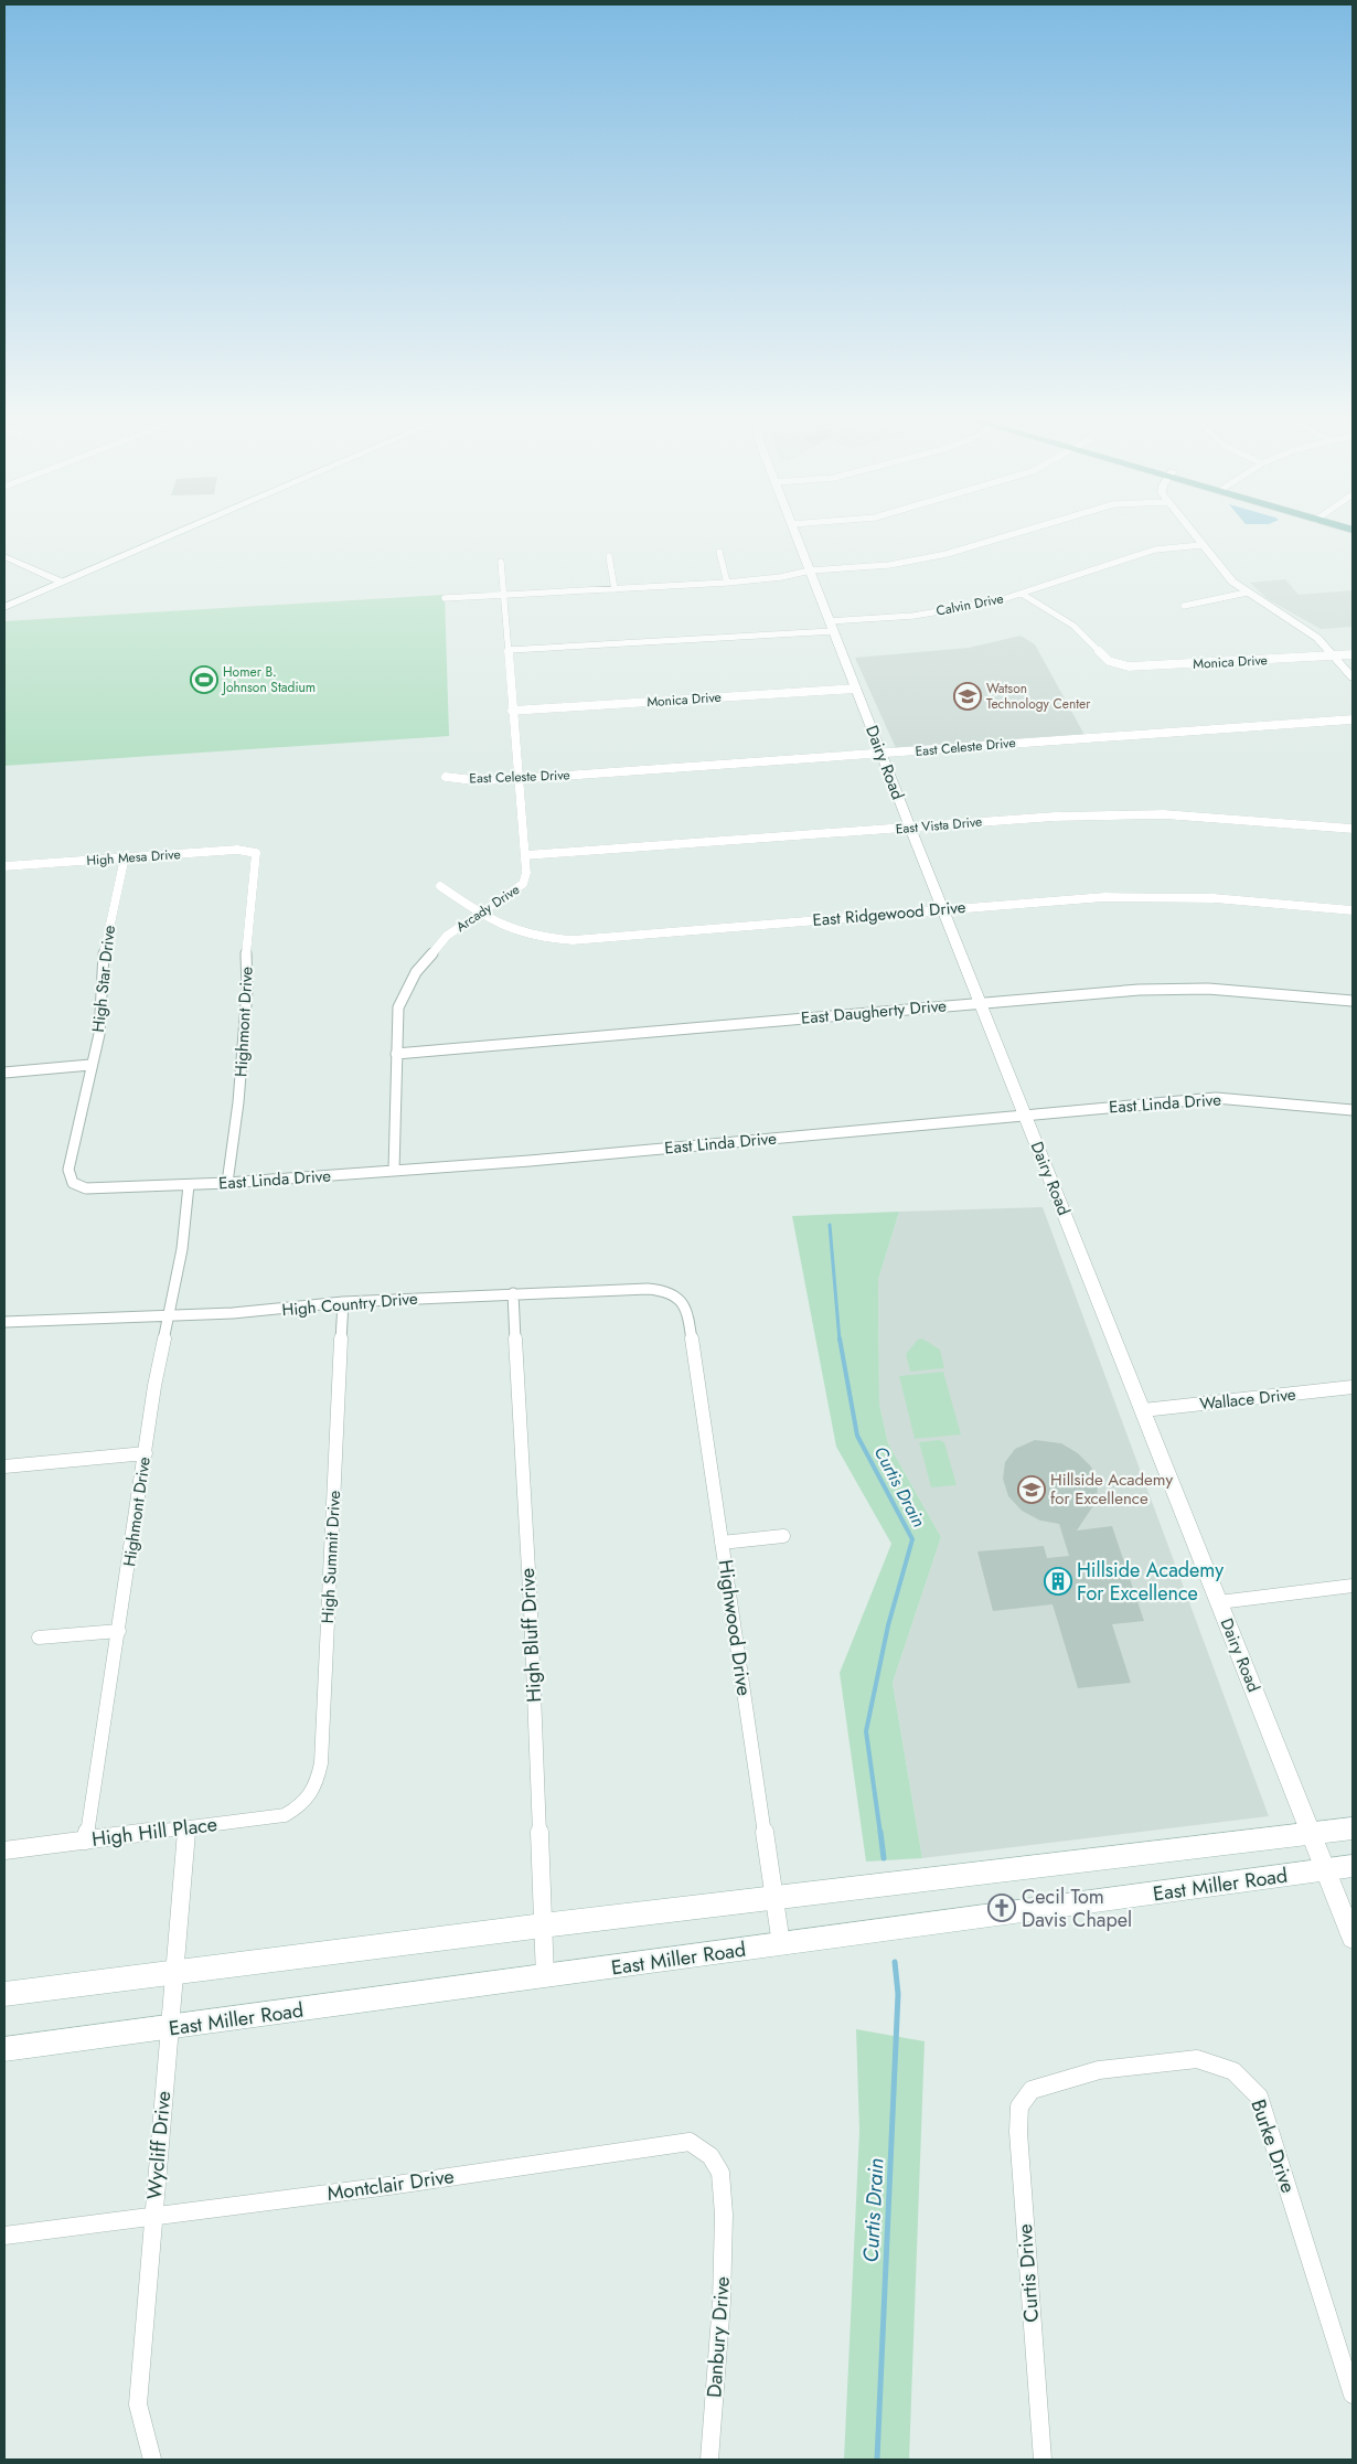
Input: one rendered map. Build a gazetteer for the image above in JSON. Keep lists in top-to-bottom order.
{
  "streets": {
    "main road": ["East Miller Road"],
    "street": [
      "Calvin Drive",
      "Monica Drive",
      "East Celeste Drive",
      "Dairy Road",
      "East Vista Drive",
      "High Mesa Drive",
      "Arcady Drive",
      "East Ridgewood Drive",
      "High Star Drive",
      "East Daugherty Drive",
      "Highmont Drive",
      "East Linda Drive",
      "High Country Drive",
      "Wallace Drive",
      "High Summit Drive",
      "Highwood Drive",
      "High Bluff Drive",
      "High Hill Place",
      "Wycliff Drive",
      "Burke Drive",
      "Montclair Drive",
      "Curtis Drive",
      "Danbury Drive"
    ]
  },
  "crossings": [
    ["Calvin Drive", "Monica Drive"],
    ["Calvin Drive", "Dairy Road"],
    ["Monica Drive", "Dairy Road"],
    ["Monica Drive", "Arcady Drive"],
    ["East Celeste Drive", "Dairy Road"],
    ["East Celeste Drive", "Arcady Drive"],
    ["Dairy Road", "East Vista Drive"],
    ["Dairy Road", "East Ridgewood Drive"],
    ["Dairy Road", "East Daugherty Drive"],
    ["Dairy Road", "East Linda Drive"],
    ["Dairy Road", "Wallace Drive"],
    ["Dairy Road", "East Miller Road"],
    ["East Vista Drive", "Arcady Drive"],
    ["High Mesa Drive", "High Star Drive"],
    ["High Mesa Drive", "Highmont Drive"],
    ["Arcady Drive", "East Ridgewood Drive"],
    ["Arcady Drive", "East Daugherty Drive"],
    ["Arcady Drive", "East Linda Drive"],
    ["High Star Drive", "East Linda Drive"],
    ["Highmont Drive", "East Linda Drive"],
    ["Highmont Drive", "High Country Drive"],
    ["Highmont Drive", "High Hill Place"],
    ["High Country Drive", "High Summit Drive"],
    ["High Country Drive", "Highwood Drive"],
    ["High Country Drive", "High Bluff Drive"],
    ["High Summit Drive", "High Hill Place"],
    ["Highwood Drive", "East Miller Road"],
    ["High Bluff Drive", "East Miller Road"],
    ["High Hill Place", "Wycliff Drive"],
    ["East Miller Road", "Wycliff Drive"],
    ["Wycliff Drive", "Montclair Drive"],
    ["Burke Drive", "Curtis Drive"],
    ["Montclair Drive", "Danbury Drive"]
  ],
  "water": ["Curtis Drain"],
  "places": {
    "sports": ["Homer B. Johnson Stadium"],
    "school or university": ["Watson Technology Center", "Hillside Academy for Excellence"],
    "building": ["Hillside Academy For Excellence"],
    "church": ["Cecil Tom Davis Chapel"]
  }
}
